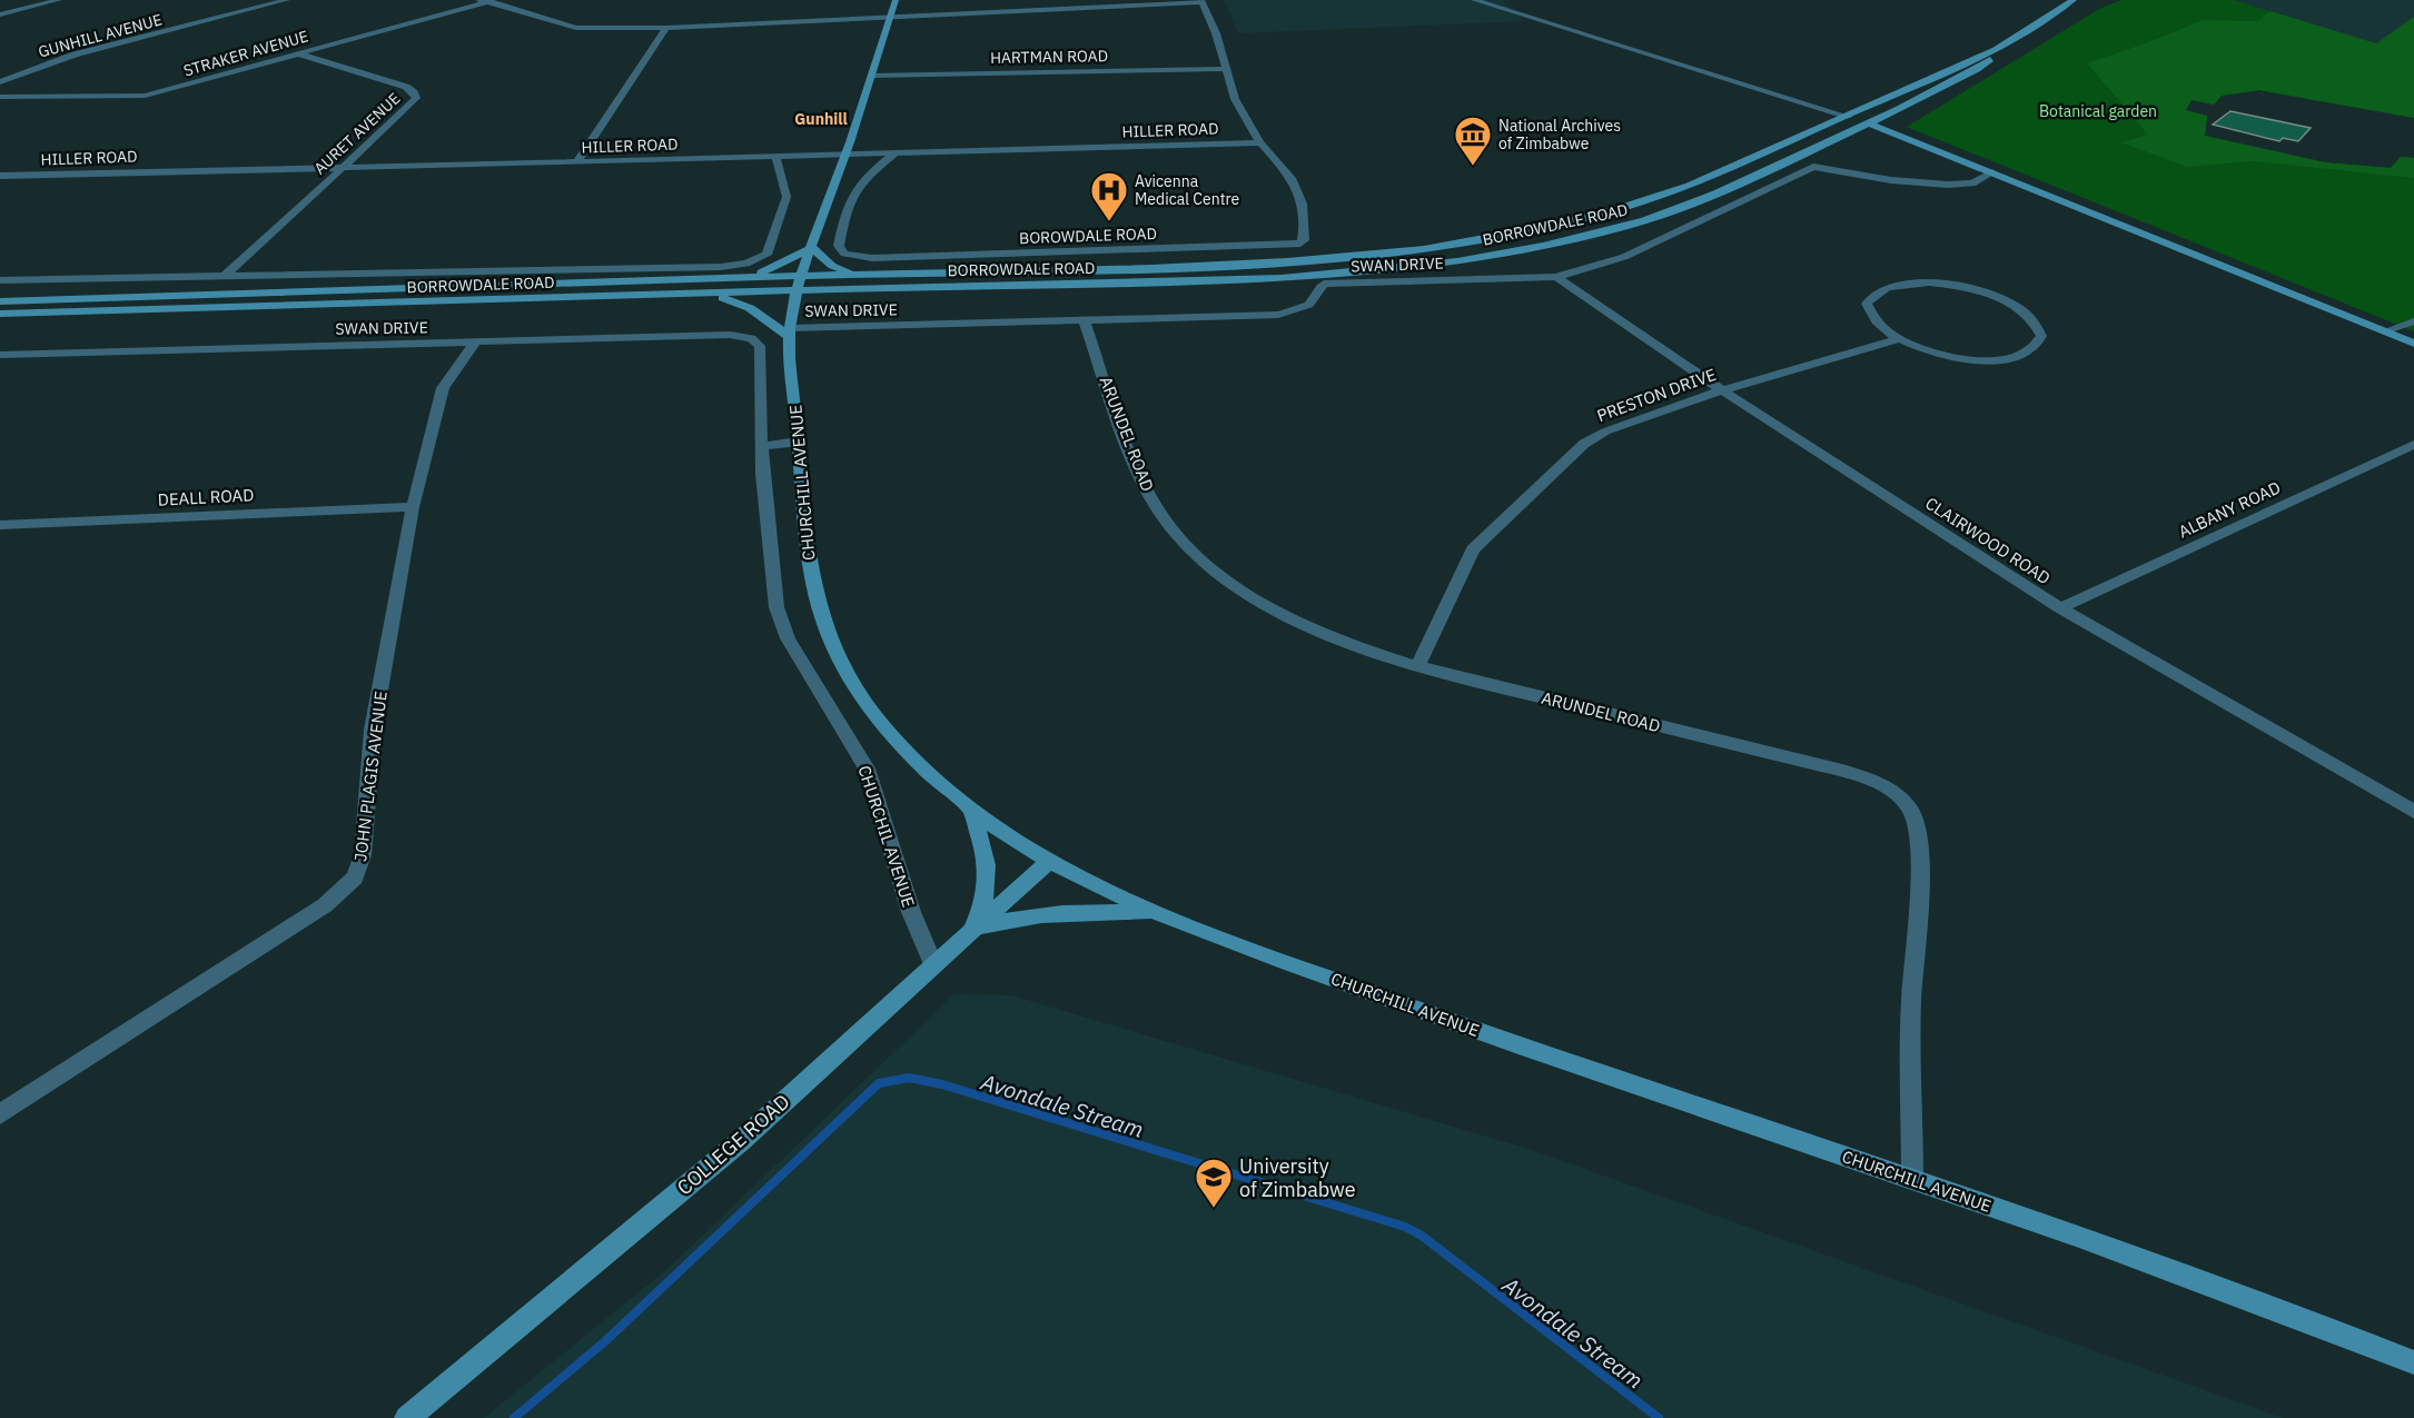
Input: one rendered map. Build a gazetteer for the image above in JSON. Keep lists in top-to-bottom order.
{
  "streets": {
    "main road": ["BORROWDALE ROAD", "CHURCHILL AVENUE", "COLLEGE ROAD"],
    "street": [
      "GUNHILL AVENUE",
      "STRAKER AVENUE",
      "HARTMAN ROAD",
      "HILLER ROAD",
      "AURET AVENUE",
      "BOROWDALE ROAD",
      "SWAN DRIVE",
      "PRESTON DRIVE",
      "ARUNDEL ROAD",
      "DEALL ROAD",
      "ALBANY ROAD",
      "CLAIRWOOD ROAD",
      "JOHN PLAGIS AVENUE",
      "CHURCHIL AVENUE"
    ]
  },
  "crossings": [
    ["STRAKER AVENUE", "AURET AVENUE"],
    ["HARTMAN ROAD", "CHURCHILL AVENUE"],
    ["HILLER ROAD", "AURET AVENUE"],
    ["HILLER ROAD", "BOROWDALE ROAD"],
    ["HILLER ROAD", "CHURCHILL AVENUE"],
    ["BORROWDALE ROAD", "CHURCHILL AVENUE"],
    ["SWAN DRIVE", "ARUNDEL ROAD"],
    ["SWAN DRIVE", "CHURCHILL AVENUE"],
    ["SWAN DRIVE", "CLAIRWOOD ROAD"],
    ["SWAN DRIVE", "JOHN PLAGIS AVENUE"],
    ["SWAN DRIVE", "CHURCHIL AVENUE"],
    ["PRESTON DRIVE", "ARUNDEL ROAD"],
    ["PRESTON DRIVE", "CLAIRWOOD ROAD"],
    ["ARUNDEL ROAD", "CHURCHILL AVENUE"],
    ["CHURCHILL AVENUE", "COLLEGE ROAD"],
    ["DEALL ROAD", "JOHN PLAGIS AVENUE"],
    ["ALBANY ROAD", "CLAIRWOOD ROAD"],
    ["CHURCHIL AVENUE", "COLLEGE ROAD"]
  ],
  "districts": ["Gunhill"],
  "water": ["Avondale Stream"],
  "parks": ["Botanical garden"],
  "places": {
    "museum": ["National Archives of Zimbabwe"],
    "hospital": ["Avicenna Medical Centre"],
    "school or university": ["University of Zimbabwe"]
  }
}
